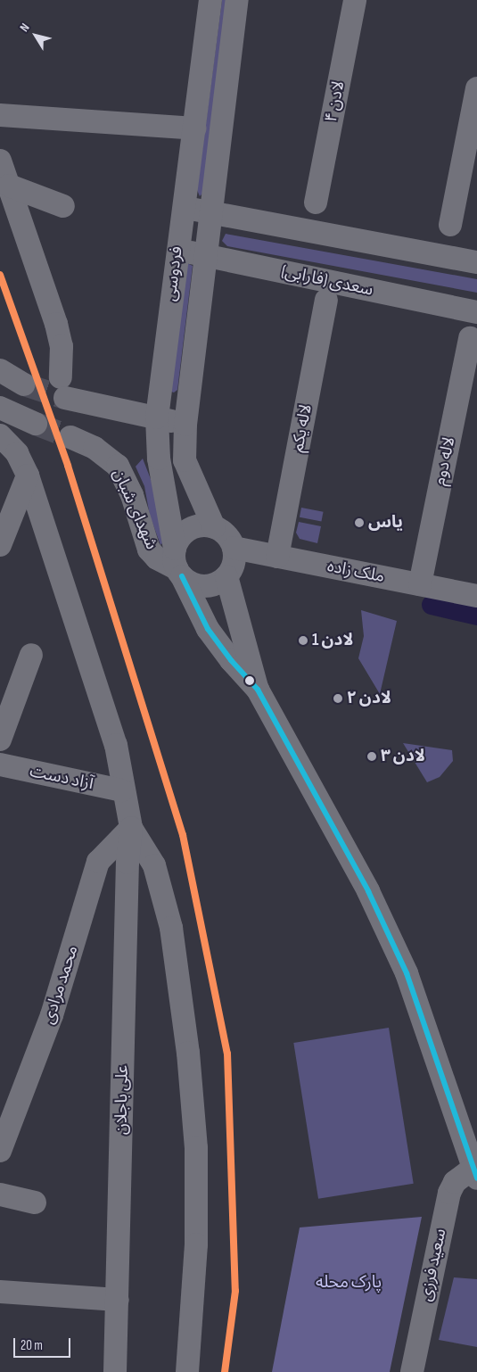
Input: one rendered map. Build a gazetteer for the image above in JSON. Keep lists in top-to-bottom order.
{
  "streets": {
    "street": [
      "لادن ۴",
      "فردوسی",
      "سعدی (فارابی)",
      "لاله یکم",
      "لاله دوم",
      "شهدای شبان",
      "ملک زاده",
      "آزاد دست",
      "محمد مرادی",
      "علی باجلان",
      "سعید فرزی"
    ]
  },
  "crossings": [
    ["فردوسی", "سعدی (فارابی)"],
    ["فردوسی", "شهدای شبان"],
    ["فردوسی", "ملک زاده"],
    ["فردوسی", "سعید فرزی"],
    ["لاله یکم", "ملک زاده"],
    ["لاله دوم", "ملک زاده"],
    ["شهدای شبان", "ملک زاده"],
    ["محمد مرادی", "علی باجلان"]
  ],
  "parks": ["پارک محله"],
  "places": [
    "یاس",
    "لادن 1",
    "لادن ۲",
    "لادن ۳"
  ],
  "scale_bar": "20 m",
  "north": "top left"
}
